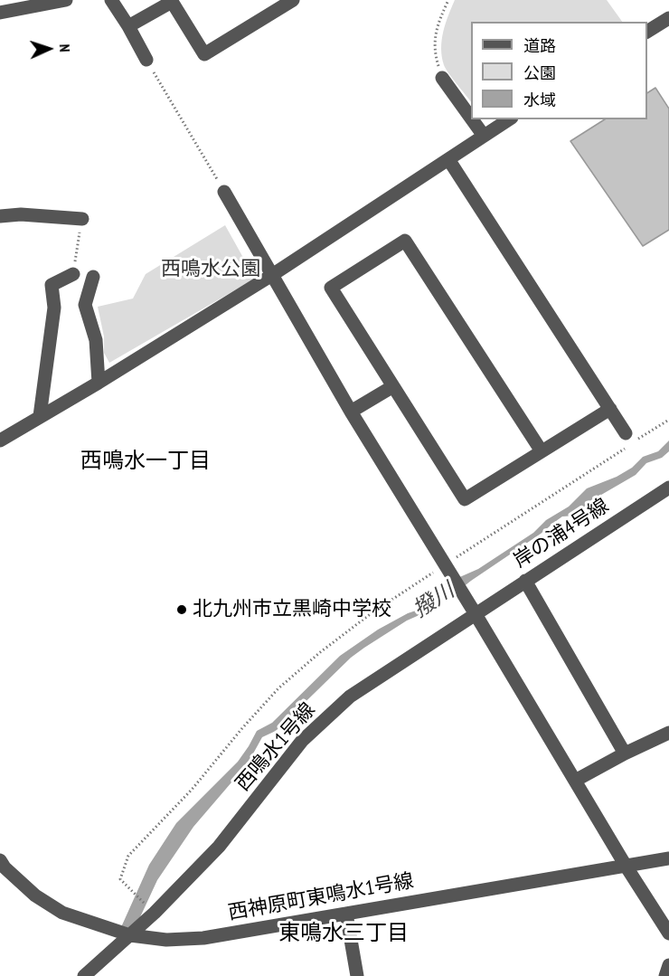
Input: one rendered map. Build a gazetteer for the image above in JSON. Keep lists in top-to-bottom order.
{
  "streets": {
    "street": ["岸の浦4号線", "西鳴水1号線", "西神原町東鳴水1号線"]
  },
  "crossings": [
    ["岸の浦4号線", "西鳴水1号線"],
    ["西鳴水1号線", "西神原町東鳴水1号線"]
  ],
  "districts": ["西鳴水一丁目", "東鳴水三丁目"],
  "water": ["撥川"],
  "parks": ["西鳴水公園"],
  "places": ["北九州市立黒崎中学校"],
  "legend": ["道路", "公園", "水域"],
  "north": "right"
}
